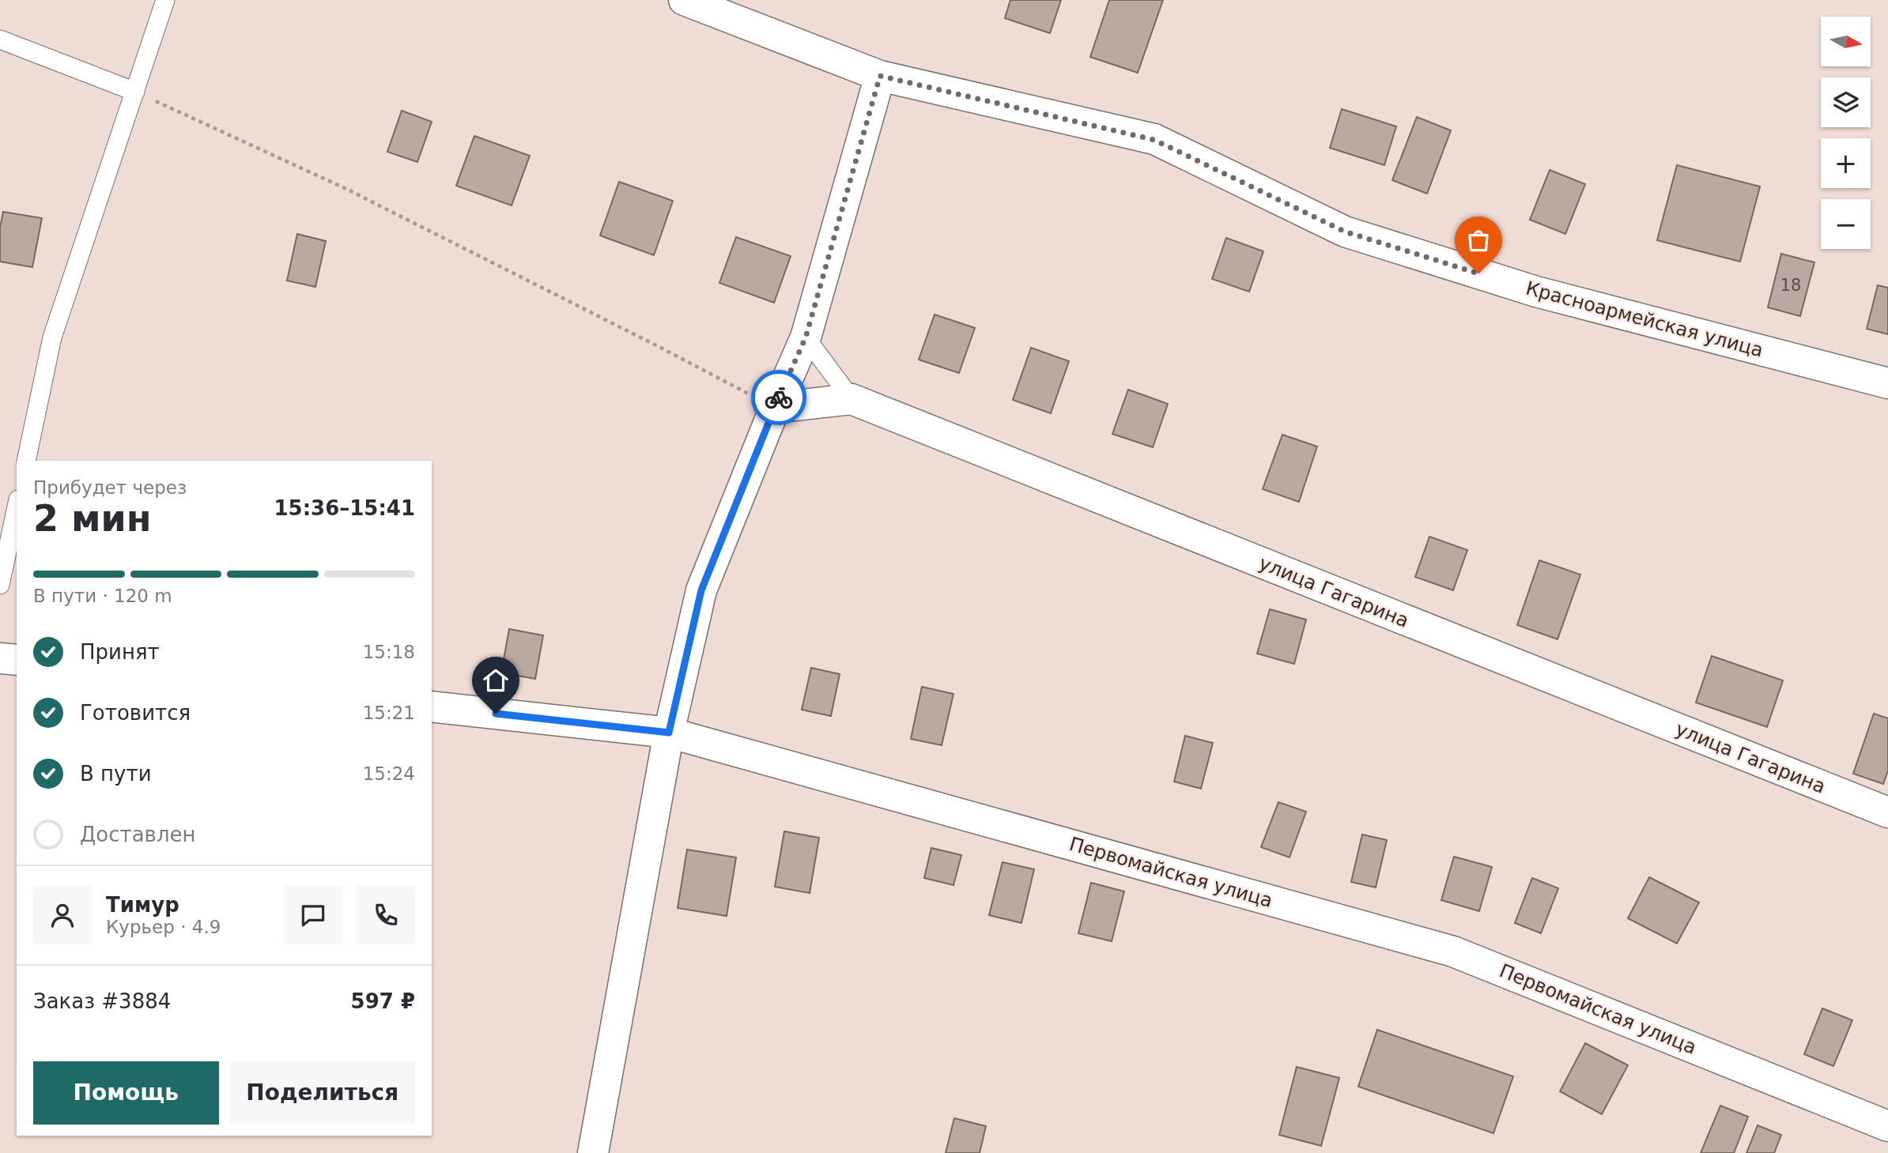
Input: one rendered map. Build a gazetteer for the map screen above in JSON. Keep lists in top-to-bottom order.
{
  "streets": {
    "street": ["Красноармейская улица", "улица Гагарина", "Первомайская улица"]
  },
  "house_numbers": ["18"],
  "north": "right",
  "page": {
    "map_buttons": ["+", "−"],
    "heading": ["2 мин", "Прибудет через", "15:36–15:41"],
    "panel": [
      "Тимур",
      "Курьер · 4.9",
      "Заказ #3884",
      "597 ₽"
    ],
    "bar": "В пути · 120 m",
    "list": [
      ["Принят", "15:18"],
      ["Готовится", "15:21"],
      ["В пути", "15:24"],
      "Доставлен"
    ],
    "buttons": ["Помощь", "Поделиться"]
  }
}
